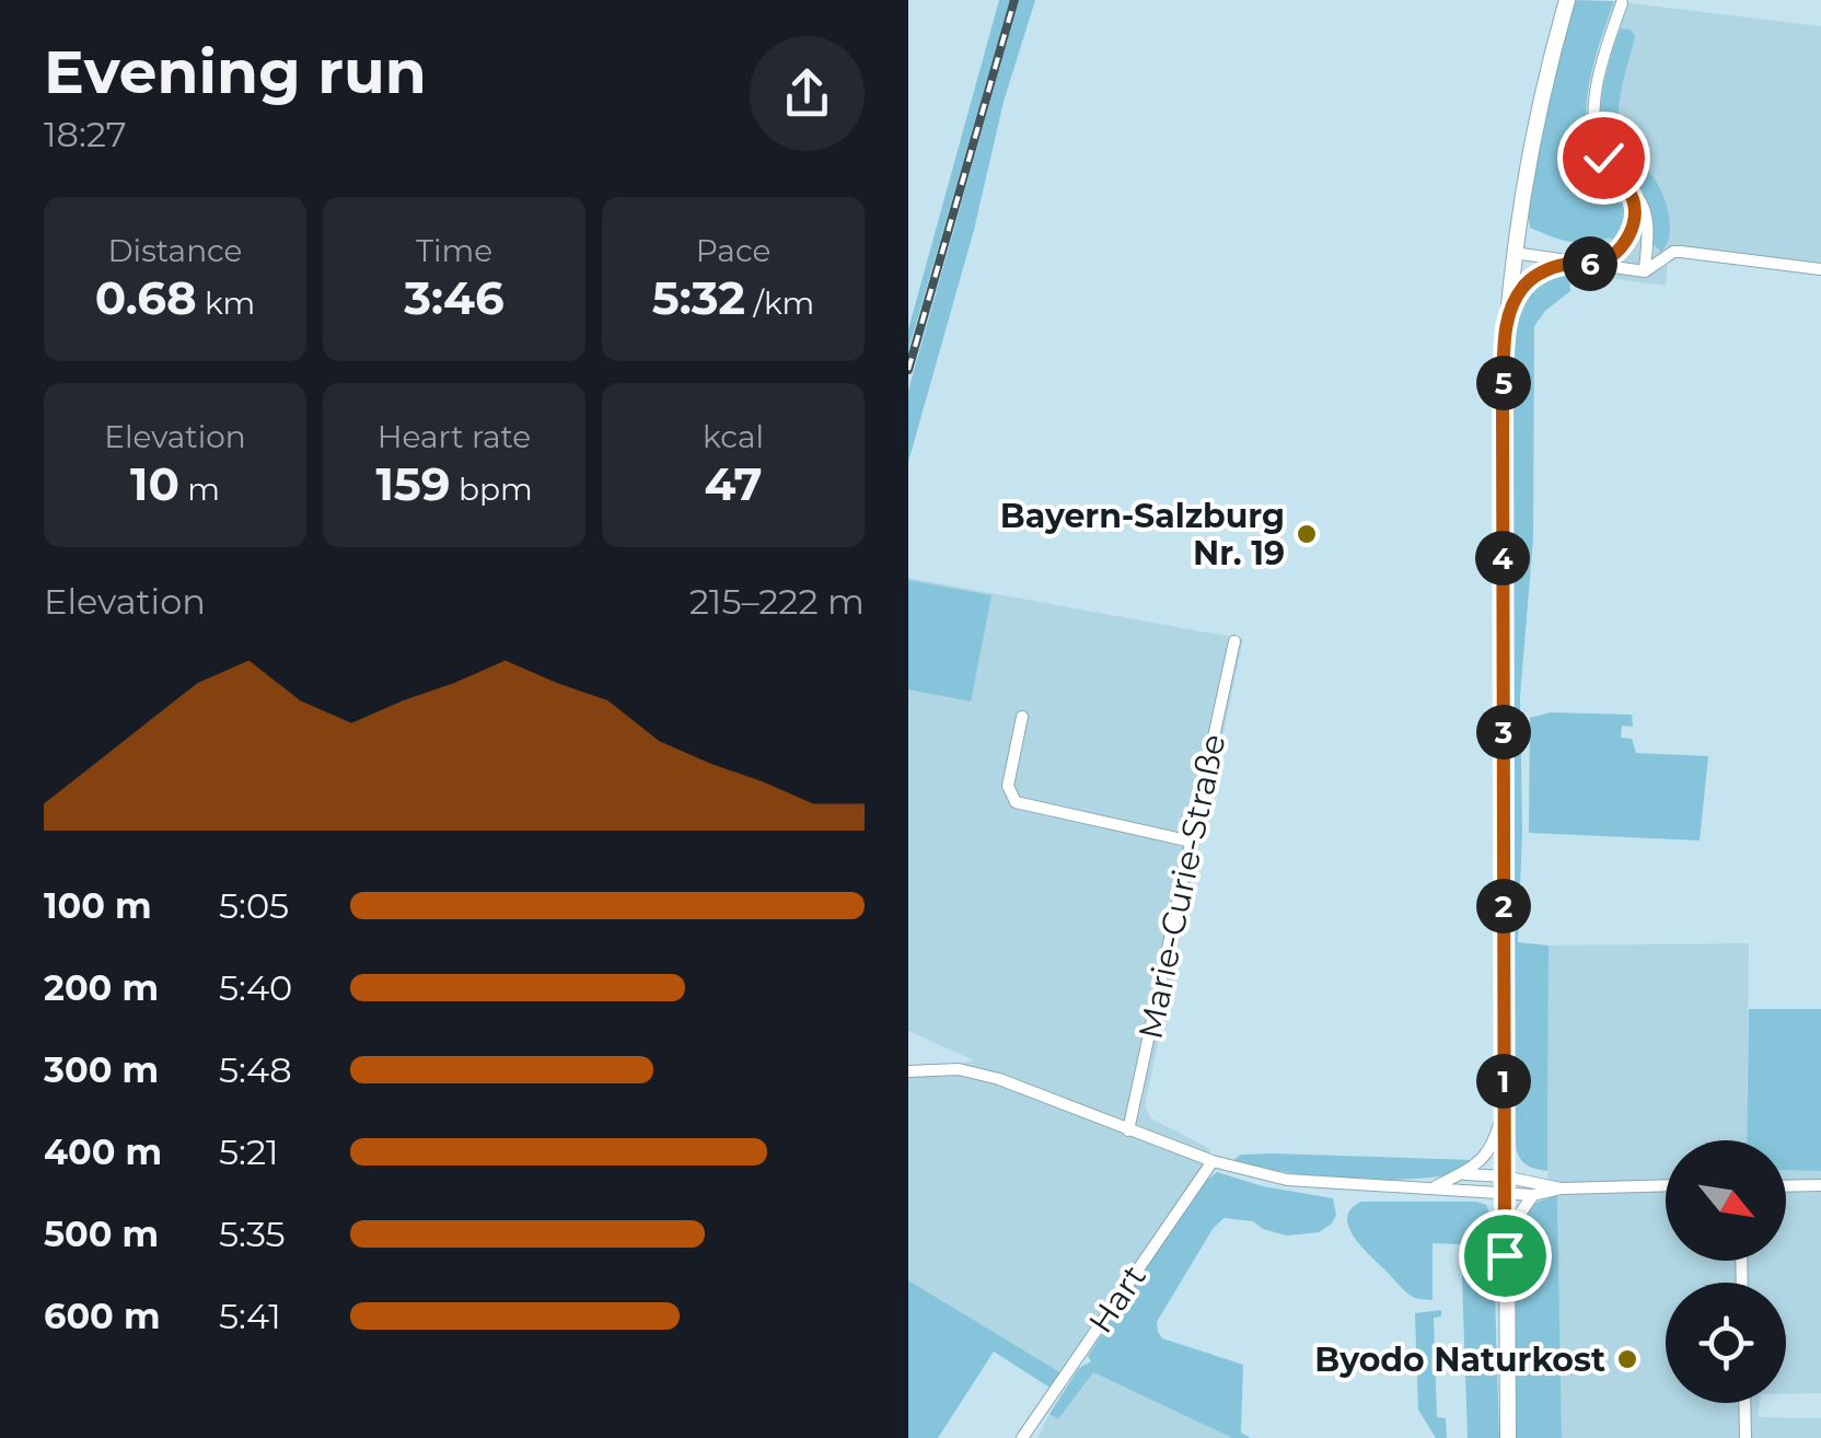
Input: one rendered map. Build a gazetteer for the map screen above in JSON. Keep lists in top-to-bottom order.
{
  "streets": {
    "street": ["Marie-Curie-Straße", "Hart"]
  },
  "places": ["Bayern-Salzburg Nr. 19", "Byodo Naturkost"],
  "north": "bottom right",
  "page": {
    "heading": ["Evening run", "18:27"],
    "stats": [
      ["Distance", "0.68 km"],
      ["Time", "3:46"],
      ["Pace", "5:32 /km"],
      ["Elevation", "10 m"],
      ["Heart rate", "159 bpm"],
      ["kcal", "47"]
    ],
    "pins": [
      "6",
      "5",
      "4",
      "3",
      "2",
      "1"
    ],
    "chart": ["Elevation", "215–222 m"],
    "list": [
      {
        "name": "100 m",
        "note": "5:05"
      },
      {
        "name": "200 m",
        "note": "5:40"
      },
      {
        "name": "300 m",
        "note": "5:48"
      },
      {
        "name": "400 m",
        "note": "5:21"
      },
      {
        "name": "500 m",
        "note": "5:35"
      },
      {
        "name": "600 m",
        "note": "5:41"
      }
    ]
  }
}
